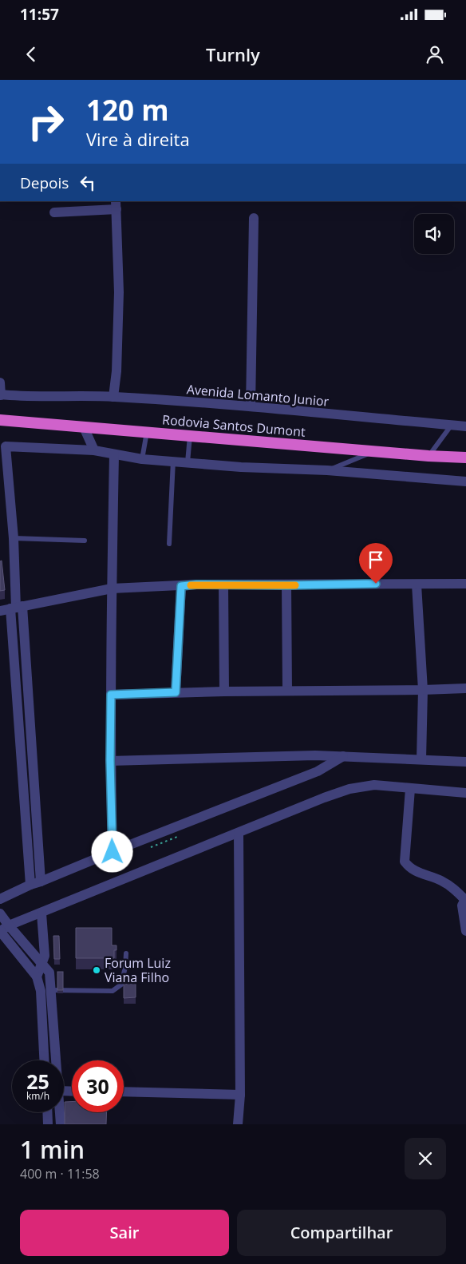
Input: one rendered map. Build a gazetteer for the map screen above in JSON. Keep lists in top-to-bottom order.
{
  "streets": {
    "highway": ["Rodovia Santos Dumont"],
    "street": ["Avenida Lomanto Junior"]
  },
  "places": ["Forum Luiz Viana Filho"],
  "page": {
    "status": "11:57",
    "header": "Turnly",
    "turn": ["120 m", "Vire à direita"],
    "then": "Depois",
    "speed": "25 km/h",
    "limit": "30",
    "heading": ["1 min", "400 m · 11:58"],
    "buttons": ["Sair", "Compartilhar"]
  }
}
